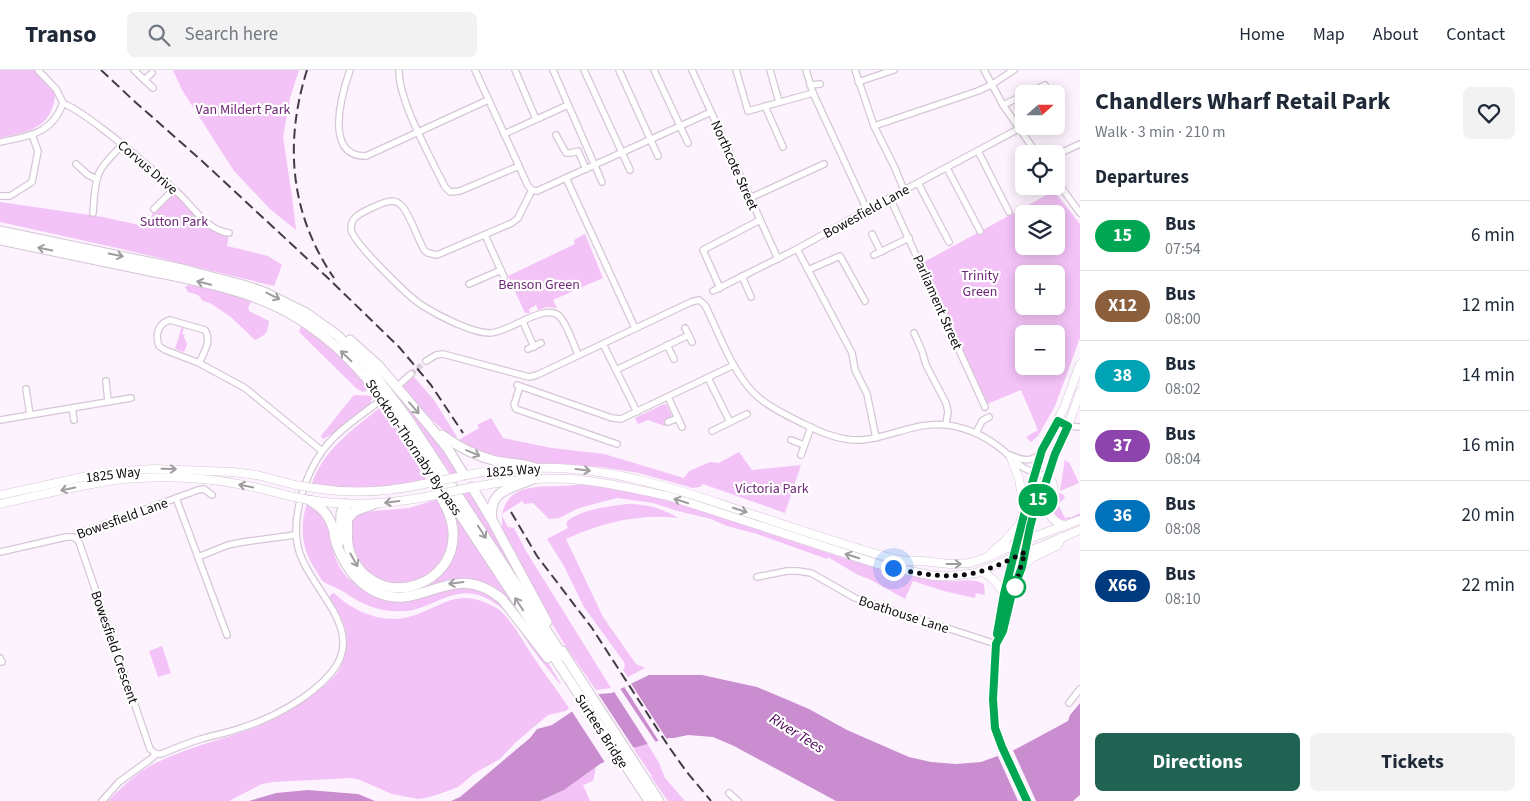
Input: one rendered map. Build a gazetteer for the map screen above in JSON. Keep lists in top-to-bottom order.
{
  "streets": {
    "highway": ["Stockton-Thornaby By-pass", "Surtees Bridge"],
    "main road": ["1825 Way"],
    "street": [
      "Northcote Street",
      "Corvus Drive",
      "Bowesfield Lane",
      "Parliament Street",
      "Boathouse Lane",
      "Bowesfield Crescent"
    ]
  },
  "crossings": [
    ["Northcote Street", "Bowesfield Lane"],
    ["Bowesfield Lane", "Parliament Street"],
    ["Bowesfield Lane", "Bowesfield Crescent"],
    ["Stockton-Thornaby By-pass", "Surtees Bridge"]
  ],
  "water": ["River Tees"],
  "parks": [
    "Van Mildert Park",
    "Sutton Park",
    "Trinity Green",
    "Benson Green",
    "Victoria Park"
  ],
  "lines": ["bus line 15"],
  "north": "right",
  "page": {
    "header": "Transo",
    "search": "Search here",
    "nav": [
      "Home",
      "Map",
      "About",
      "Contact"
    ],
    "on_map": "15",
    "heading": [
      ["Chandlers Wharf Retail Park", "Walk · 3 min · 210 m"],
      "Departures"
    ],
    "map_buttons": ["+", "−"],
    "list": [
      {
        "mark": "15",
        "name": "Bus",
        "note": "07:54",
        "value": "6 min"
      },
      {
        "mark": "X12",
        "name": "Bus",
        "note": "08:00",
        "value": "12 min"
      },
      {
        "mark": "38",
        "name": "Bus",
        "note": "08:02",
        "value": "14 min"
      },
      {
        "mark": "37",
        "name": "Bus",
        "note": "08:04",
        "value": "16 min"
      },
      {
        "mark": "36",
        "name": "Bus",
        "note": "08:08",
        "value": "20 min"
      },
      {
        "mark": "X66",
        "name": "Bus",
        "note": "08:10",
        "value": "22 min"
      }
    ],
    "buttons": ["Directions", "Tickets"]
  }
}
